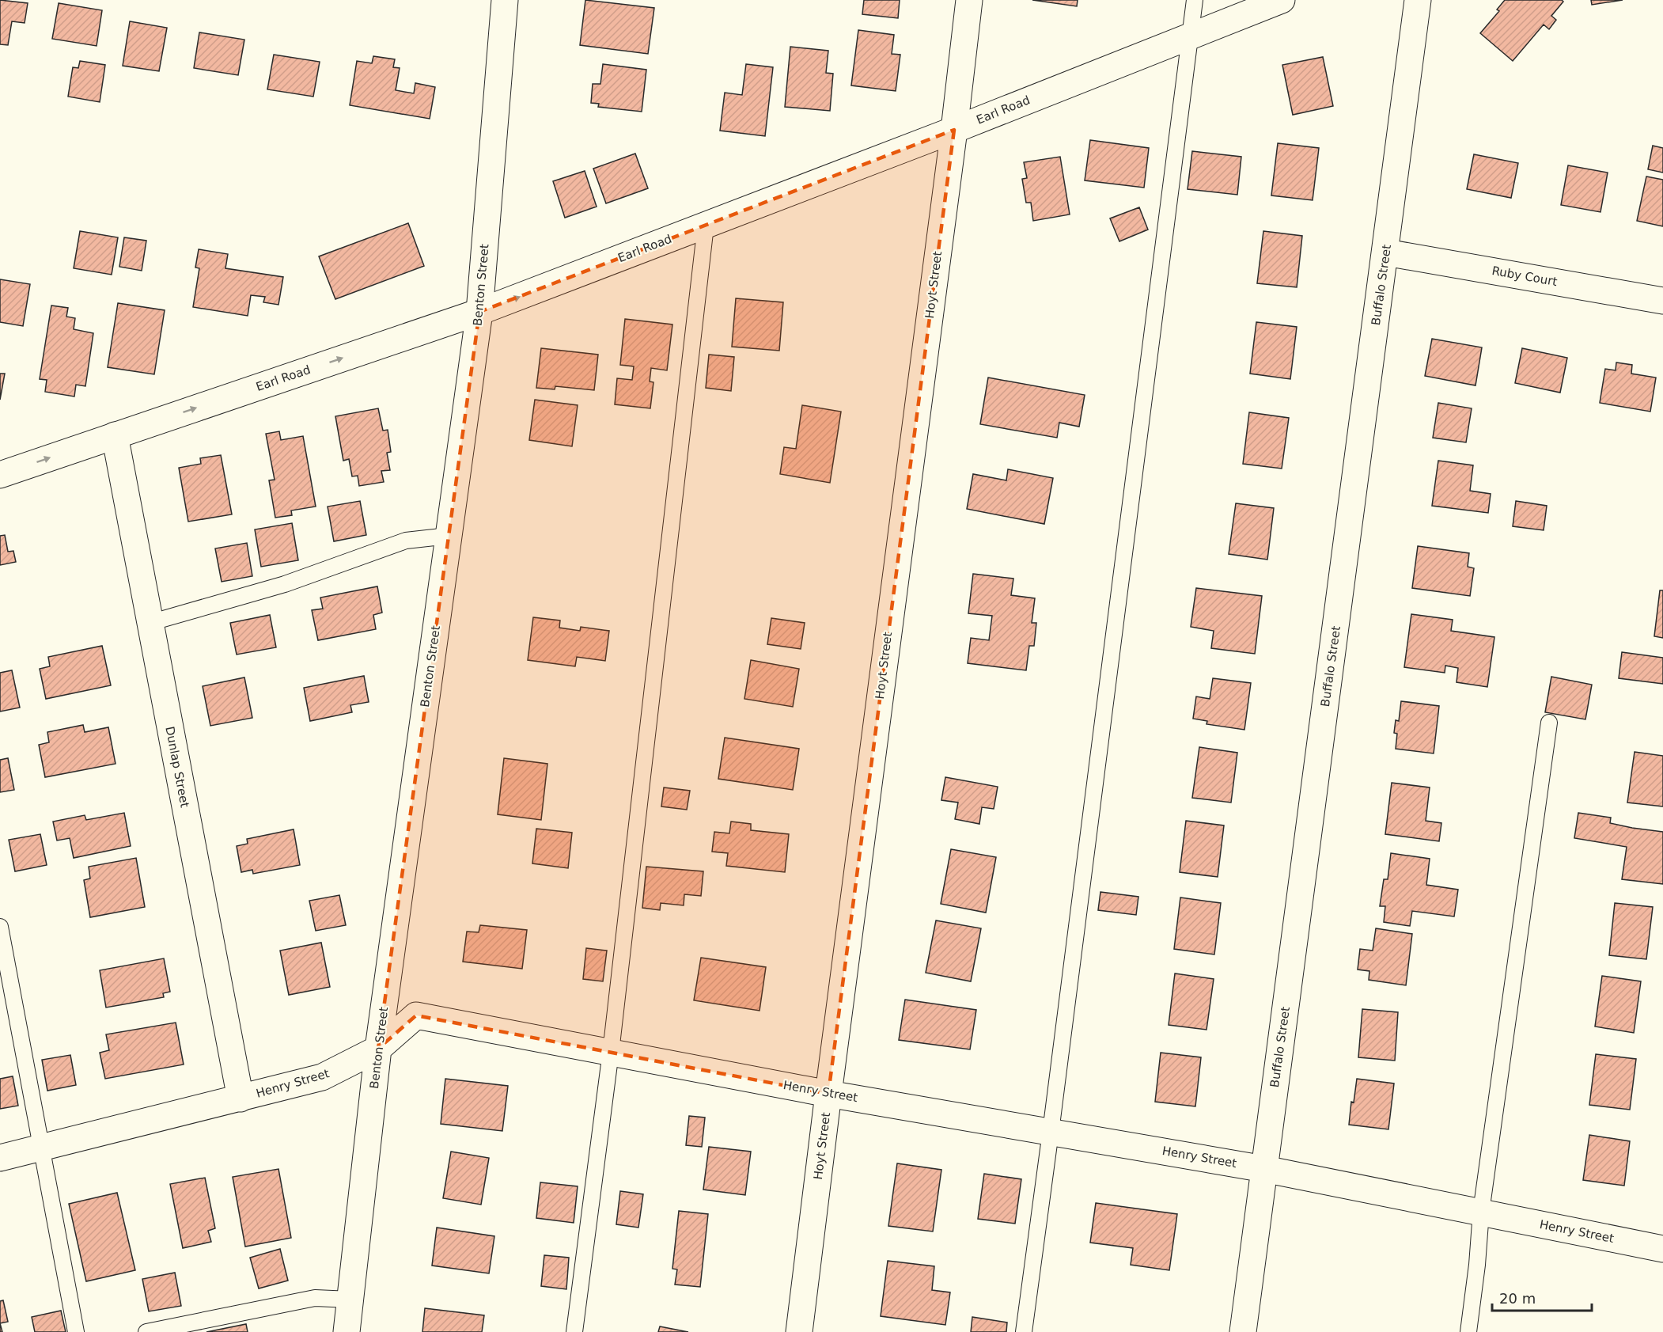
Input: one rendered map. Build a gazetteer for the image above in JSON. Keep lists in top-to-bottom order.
{
  "streets": {
    "street": [
      "Earl Road",
      "Ruby Court",
      "Benton Street",
      "Hoyt Street",
      "Buffalo Street",
      "Dunlap Street",
      "Henry Street"
    ]
  },
  "crossings": [
    ["Earl Road", "Benton Street"],
    ["Earl Road", "Hoyt Street"],
    ["Earl Road", "Dunlap Street"],
    ["Ruby Court", "Buffalo Street"],
    ["Benton Street", "Henry Street"],
    ["Hoyt Street", "Henry Street"],
    ["Buffalo Street", "Henry Street"],
    ["Dunlap Street", "Henry Street"]
  ],
  "one_way": ["Earl Road"],
  "scale_bar": "20 m"
}
